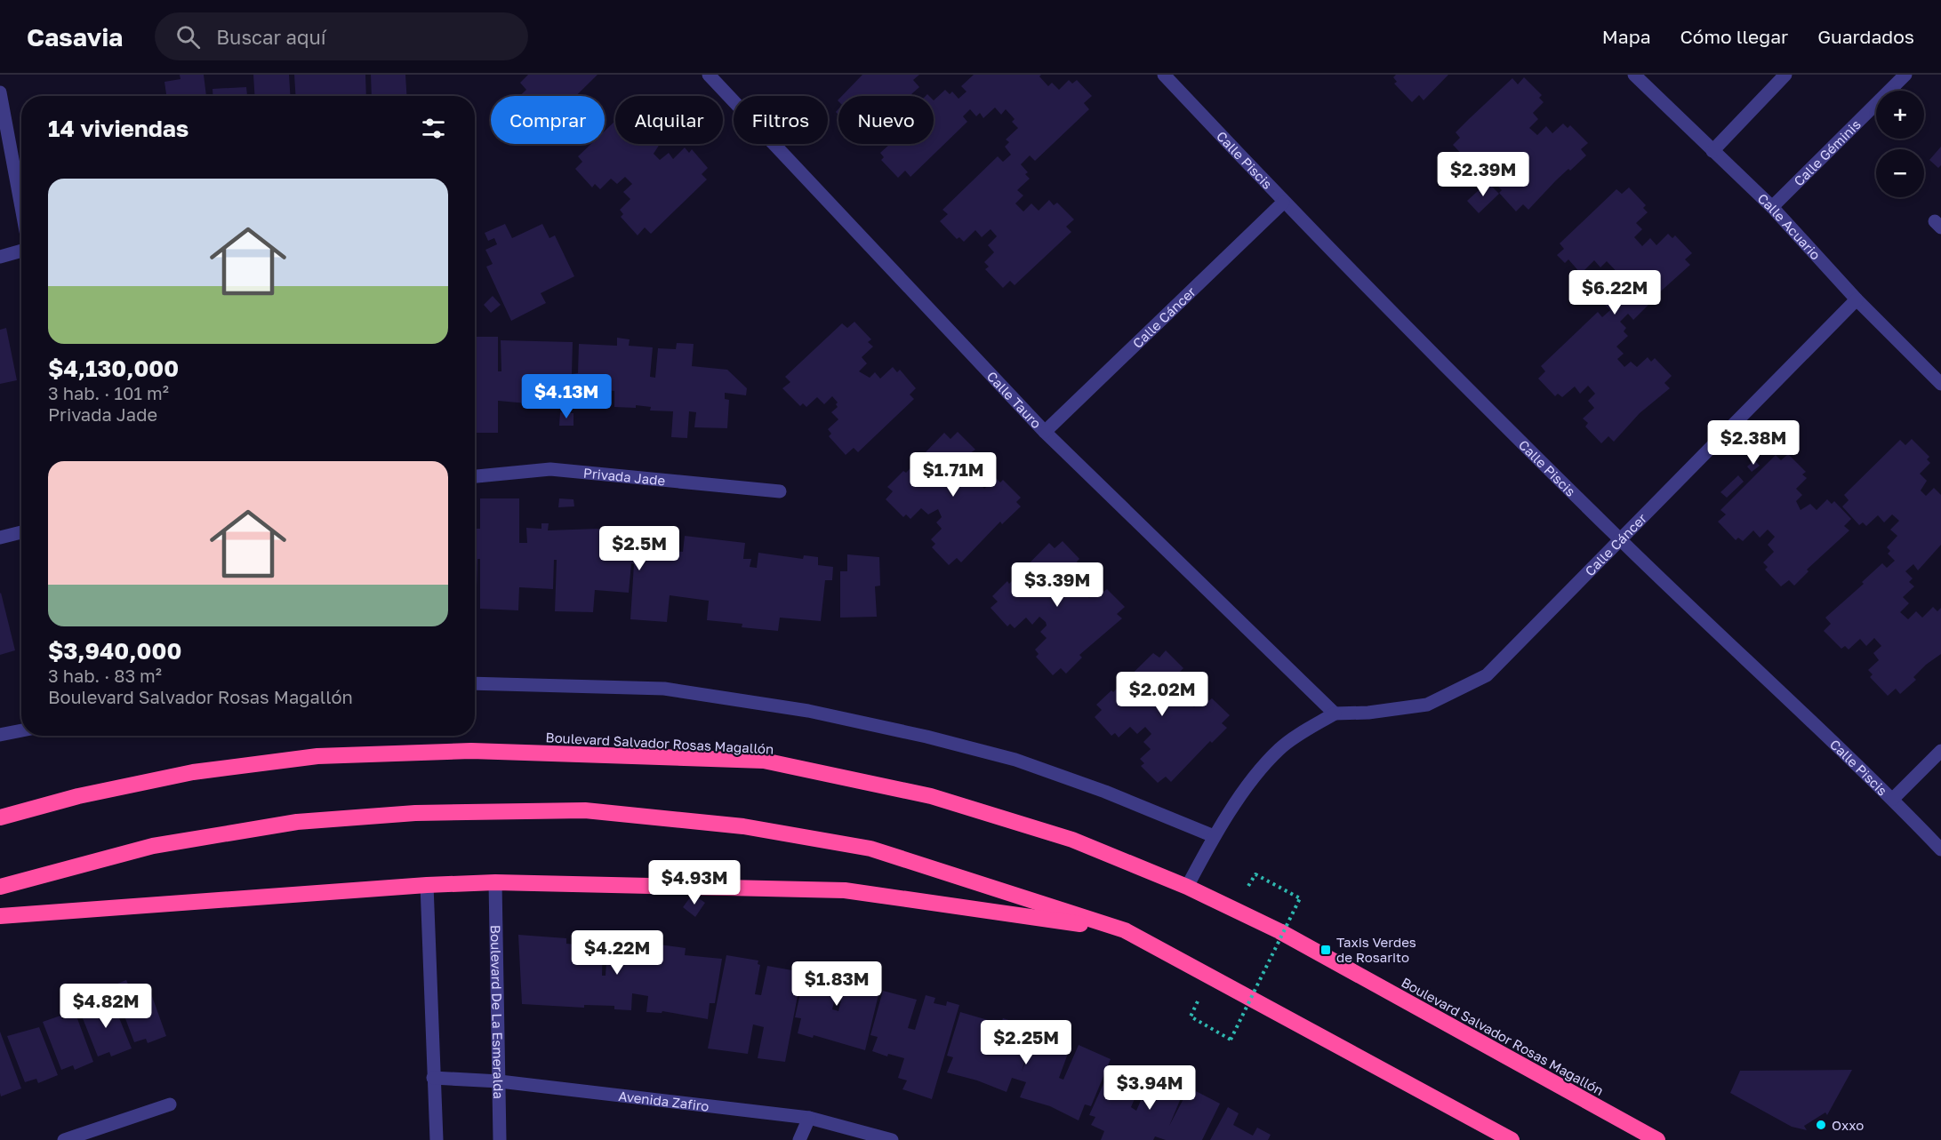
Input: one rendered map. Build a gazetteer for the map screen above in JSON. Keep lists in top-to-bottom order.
{
  "streets": {
    "highway": ["Boulevard Salvador Rosas Magallón"],
    "street": [
      "Calle Géminis",
      "Calle Piscis",
      "Calle Acuario",
      "Calle Cáncer",
      "Calle Tauro",
      "Privada Jade",
      "Boulevard De La Esmeralda",
      "Avenida Zafiro"
    ]
  },
  "crossings": [
    ["Calle Géminis", "Calle Acuario"],
    ["Calle Piscis", "Calle Cáncer"],
    ["Calle Acuario", "Calle Cáncer"],
    ["Calle Cáncer", "Calle Tauro"],
    ["Boulevard De La Esmeralda", "Avenida Zafiro"]
  ],
  "places": {
    "transit": ["Taxis Verdes de Rosarito"],
    "other": ["Oxxo"]
  },
  "page": {
    "header": "Casavia",
    "search": "Buscar aquí",
    "nav": ["Mapa", "Cómo llegar", "Guardados"],
    "map_buttons": ["+", "−"],
    "chip": [
      "Comprar",
      "Alquilar",
      "Filtros",
      "Nuevo"
    ],
    "heading": "14 viviendas",
    "price": [
      "$2.39M",
      "$6.22M",
      "$4.13M",
      "$2.38M",
      "$1.71M",
      "$2.5M",
      "$3.39M",
      "$2.02M",
      "$4.93M",
      "$4.22M",
      "$1.83M",
      "$4.82M",
      "$2.25M",
      "$3.94M"
    ],
    "list": [
      {
        "name": "$4,130,000",
        "note": "3 hab. · 101 m² · Privada Jade"
      },
      {
        "name": "$3,940,000",
        "note": "3 hab. · 83 m² · Boulevard Salvador Rosas Magallón"
      }
    ]
  }
}
